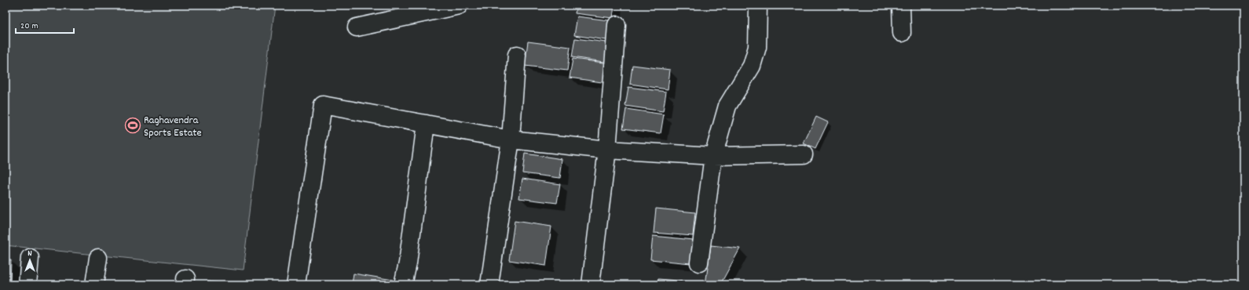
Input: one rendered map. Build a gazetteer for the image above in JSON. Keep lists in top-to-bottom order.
{
  "places": {
    "sports": ["Raghavendra Sports Estate"]
  },
  "scale_bar": "20 m",
  "north": "top"
}
